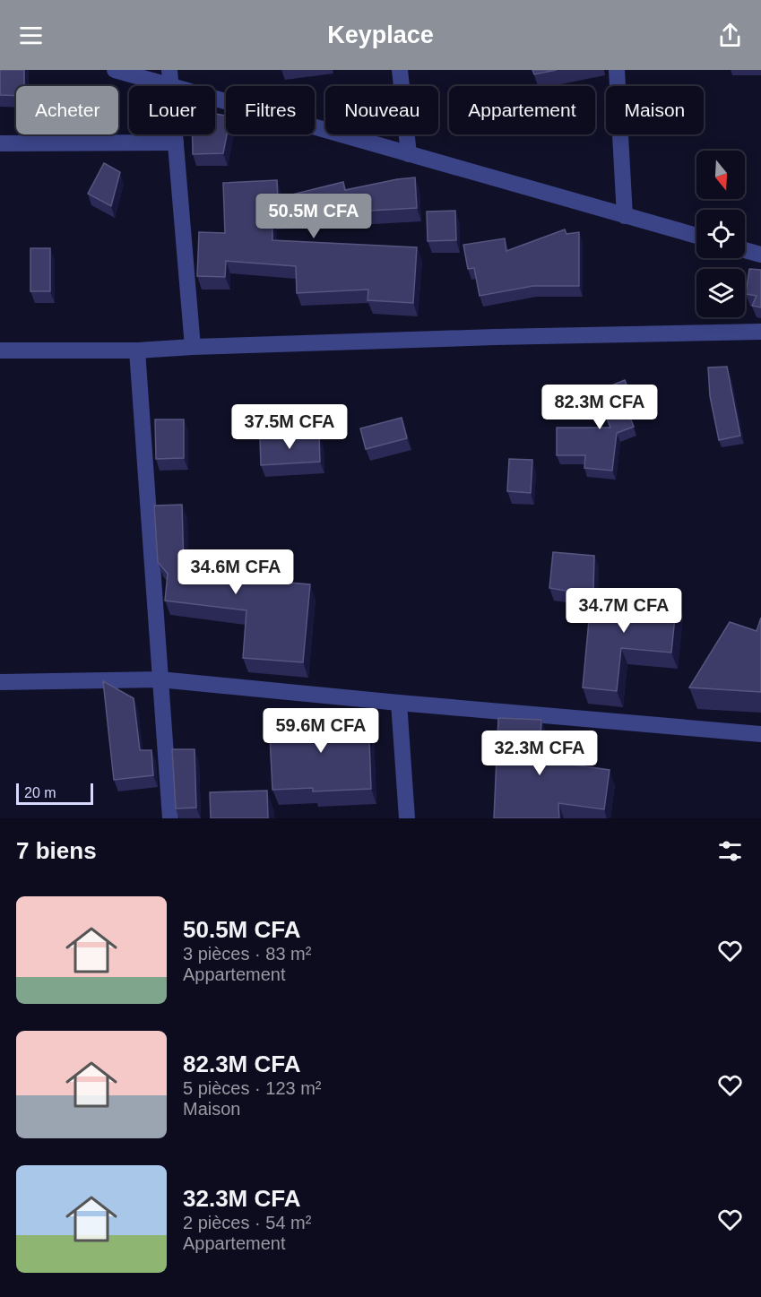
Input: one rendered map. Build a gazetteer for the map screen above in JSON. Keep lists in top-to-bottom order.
{
  "scale_bar": "20 m",
  "north": "bottom",
  "page": {
    "header": "Keyplace",
    "chip": [
      "Acheter",
      "Louer",
      "Filtres",
      "Nouveau",
      "Appartement",
      "Maison"
    ],
    "price": [
      "50.5M CFA",
      "82.3M CFA",
      "37.5M CFA",
      "34.6M CFA",
      "34.7M CFA",
      "59.6M CFA",
      "32.3M CFA"
    ],
    "scale": "20 m",
    "heading": "7 biens",
    "list": [
      {
        "name": "50.5M CFA",
        "note": "3 pièces · 83 m² · Appartement"
      },
      {
        "name": "82.3M CFA",
        "note": "5 pièces · 123 m² · Maison"
      },
      {
        "name": "32.3M CFA",
        "note": "2 pièces · 54 m² · Appartement"
      }
    ]
  }
}
